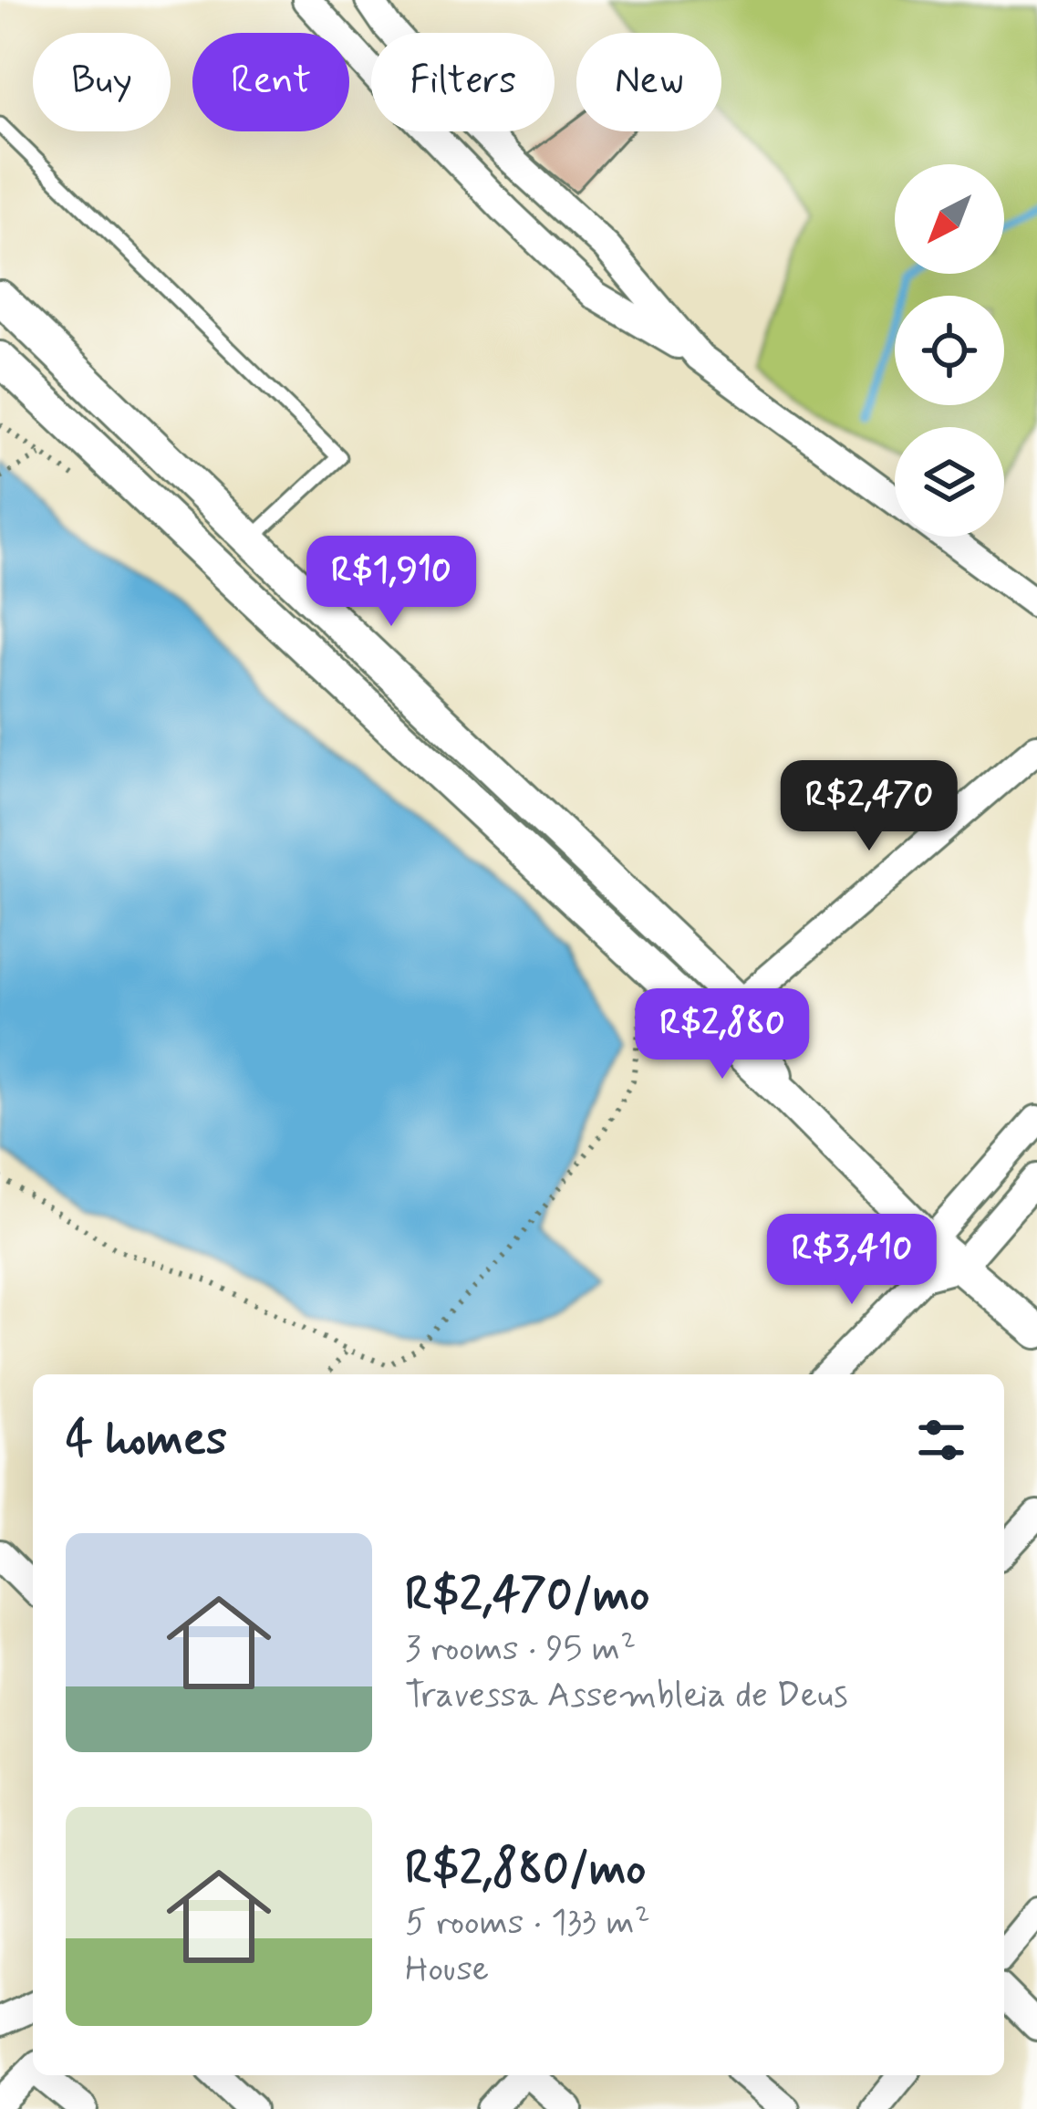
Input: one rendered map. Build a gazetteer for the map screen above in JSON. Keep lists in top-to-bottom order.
{
  "north": "bottom left",
  "page": {
    "chip": [
      "Buy",
      "Rent",
      "Filters",
      "New"
    ],
    "price": [
      "R$1,910",
      "R$2,470",
      "R$2,880",
      "R$3,410"
    ],
    "heading": "4 homes",
    "list": [
      {
        "name": "R$2,470/mo",
        "note": "3 rooms · 95 m² · Travessa Assembleia de Deus"
      },
      {
        "name": "R$2,880/mo",
        "note": "5 rooms · 133 m² · House"
      }
    ]
  }
}
